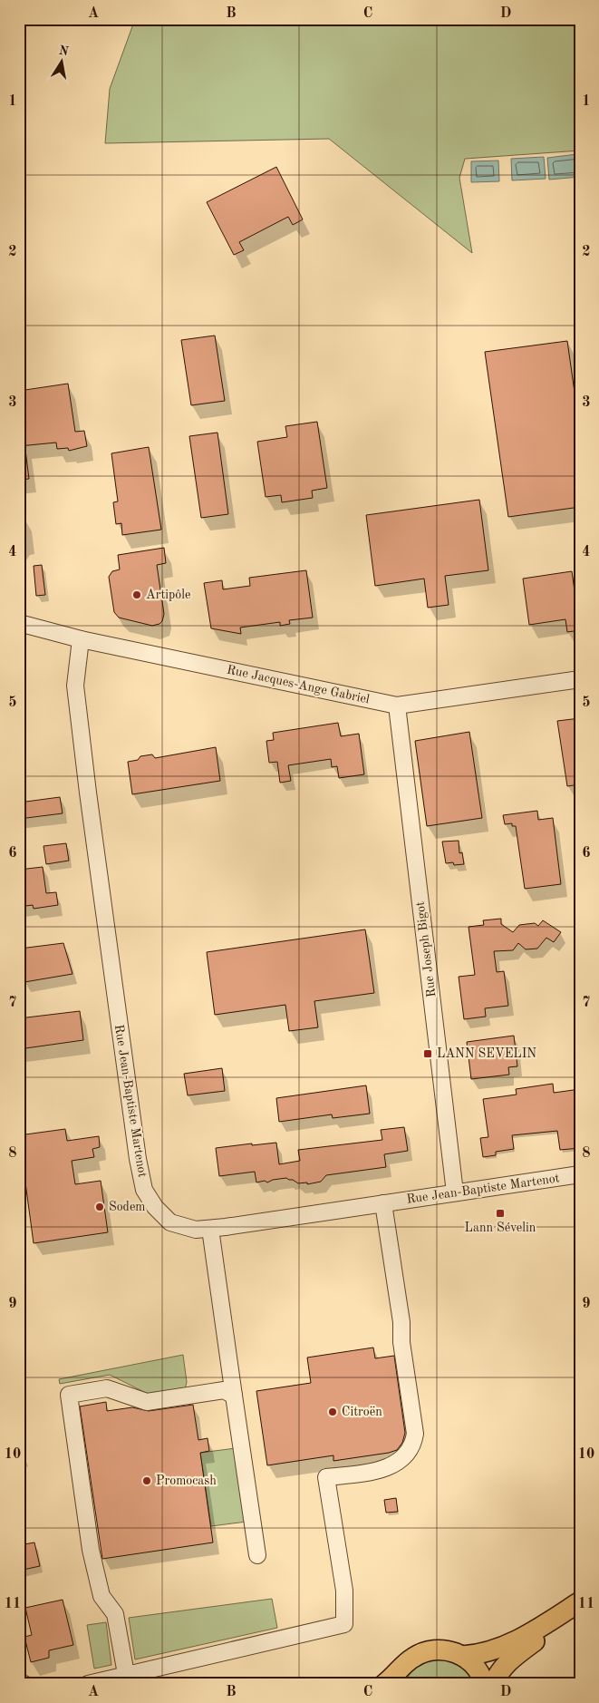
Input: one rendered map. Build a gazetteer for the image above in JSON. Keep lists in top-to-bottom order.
{
  "streets": {
    "street": ["Rue Jacques-Ange Gabriel", "Rue Joseph Bigot", "Rue Jean-Baptiste Martenot"]
  },
  "crossings": [
    ["Rue Jacques-Ange Gabriel", "Rue Joseph Bigot"],
    ["Rue Jacques-Ange Gabriel", "Rue Jean-Baptiste Martenot"],
    ["Rue Joseph Bigot", "Rue Jean-Baptiste Martenot"]
  ],
  "places": {
    "other": [
      "Artipôle",
      "Sodem",
      "Citroën",
      "Promocash"
    ],
    "transit": ["LANN SEVELIN", "Lann Sévelin"]
  },
  "north": "top",
  "grid": {
    "columns": [
      "A",
      "B",
      "C",
      "D"
    ],
    "rows": [
      "1",
      "2",
      "3",
      "4",
      "5",
      "6",
      "7",
      "8",
      "9",
      "10",
      "11"
    ]
  }
}
